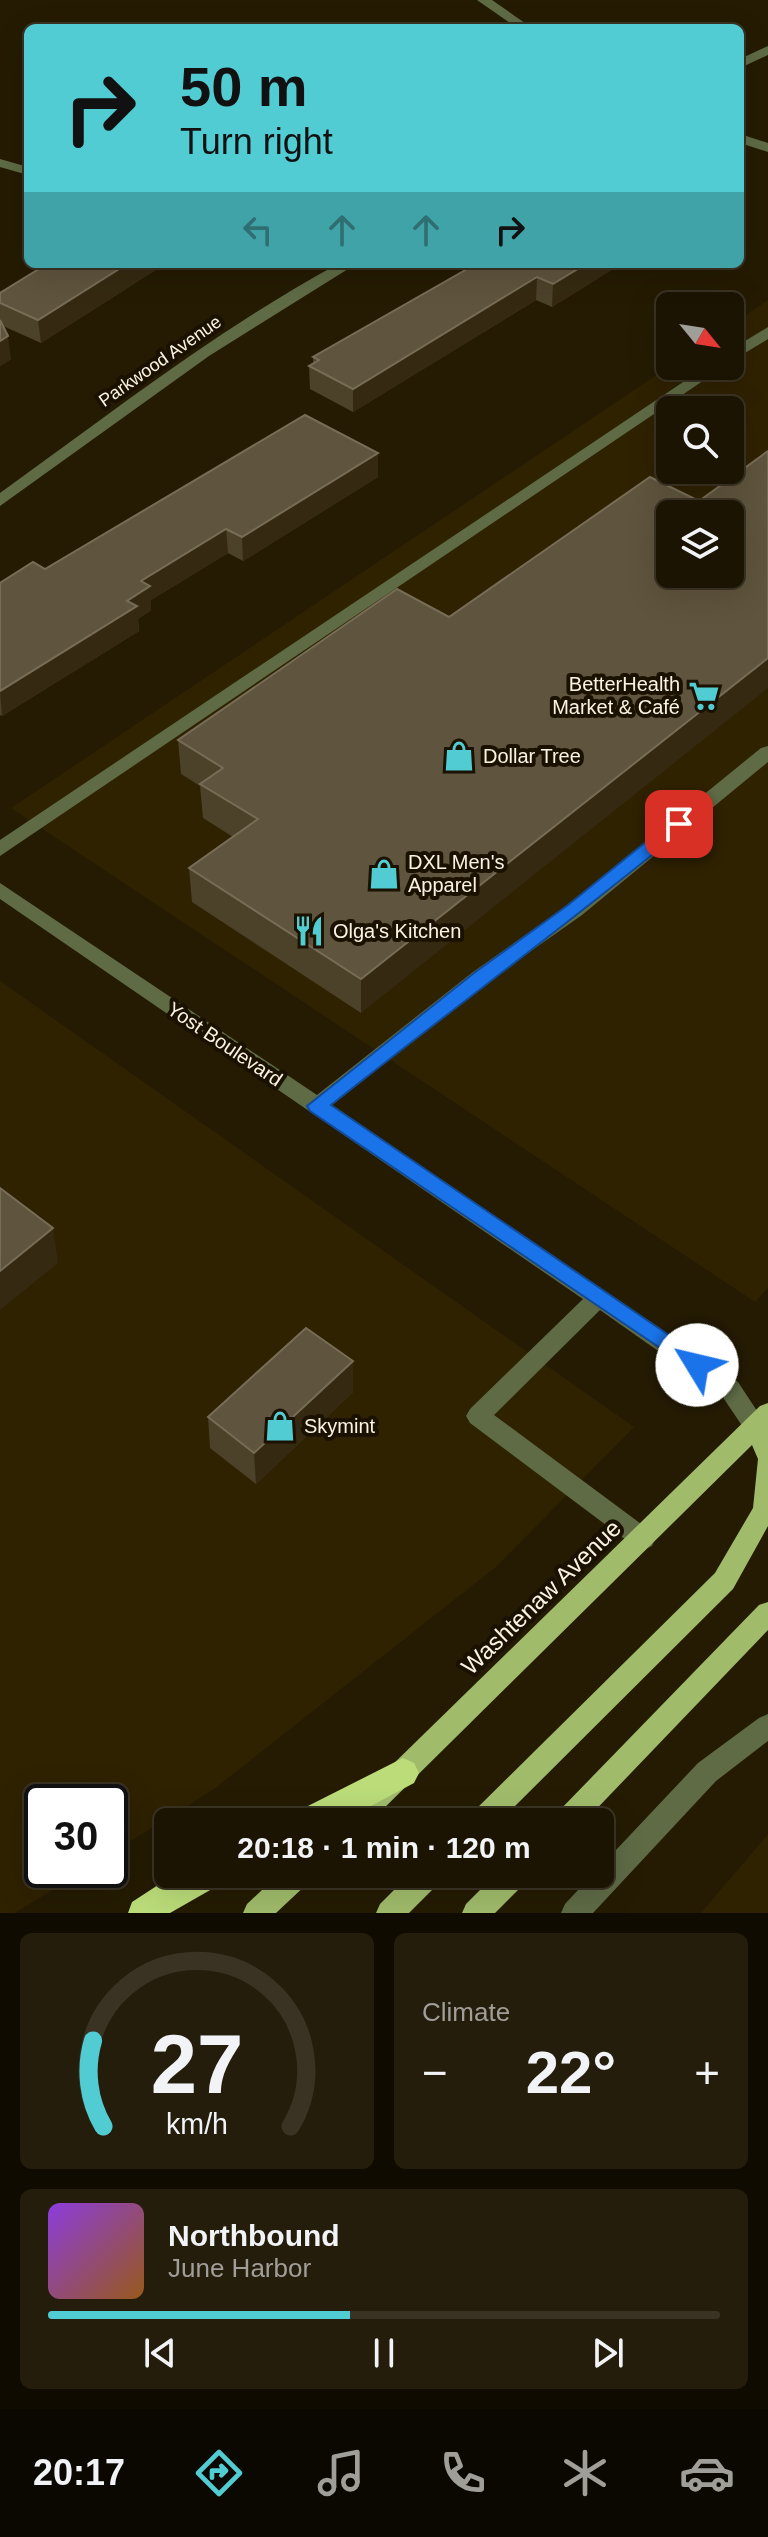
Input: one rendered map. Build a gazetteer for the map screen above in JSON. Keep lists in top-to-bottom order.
{
  "streets": {
    "main road": ["Washtenaw Avenue"],
    "street": ["Parkwood Avenue", "Yost Boulevard"]
  },
  "crossings": [
    ["Yost Boulevard", "Washtenaw Avenue"]
  ],
  "places": {
    "supermarket": ["BetterHealth Market & Café"],
    "shop": ["Dollar Tree", "DXL Men's Apparel", "Skymint"],
    "restaurant": ["Olga's Kitchen"]
  },
  "north": "bottom right",
  "page": {
    "turn": ["50 m", "Turn right"],
    "limit": "30",
    "trip": "20:18 · 1 min · 120 m",
    "tile": "Climate",
    "heat": ["−", "22°", "+"],
    "song": ["Northbound", "June Harbor"],
    "tabs": "20:17",
    "gauge": ["27", "km/h"]
  }
}
